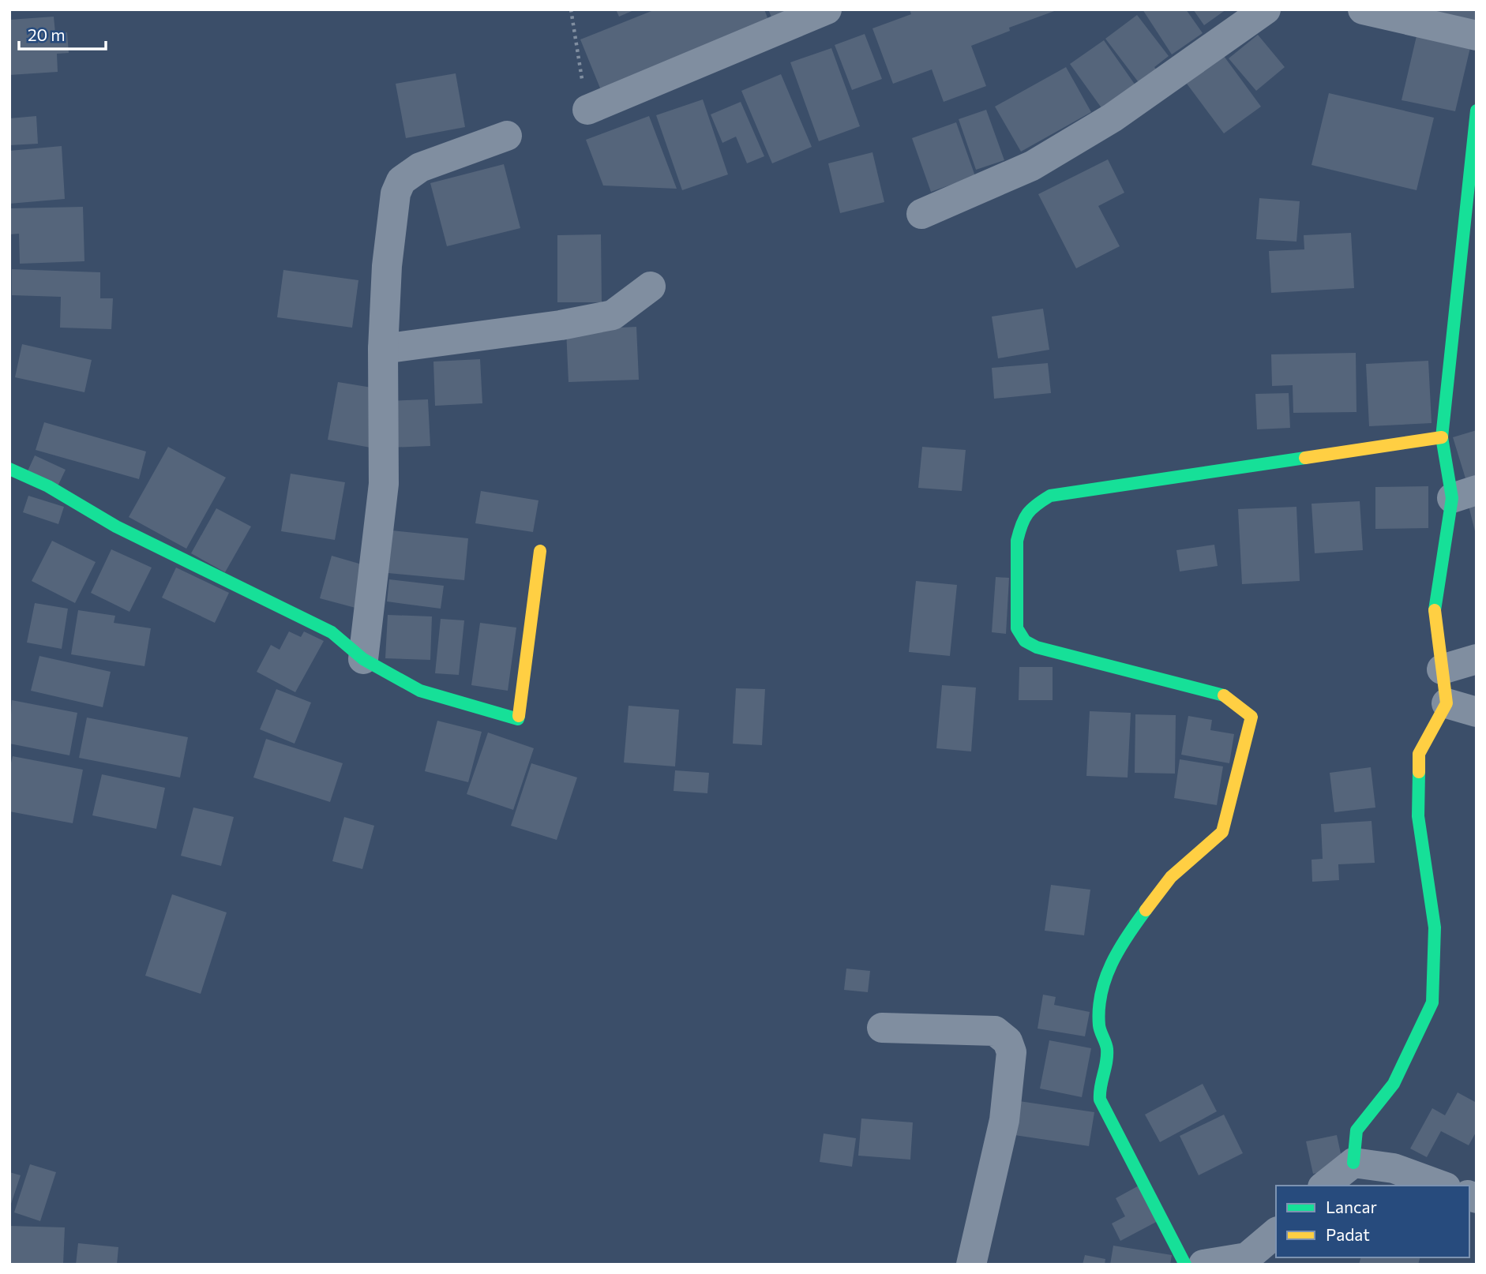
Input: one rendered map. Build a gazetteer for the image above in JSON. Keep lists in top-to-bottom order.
{
  "legend": ["Lancar", "Padat"],
  "scale_bar": "20 m"
}
